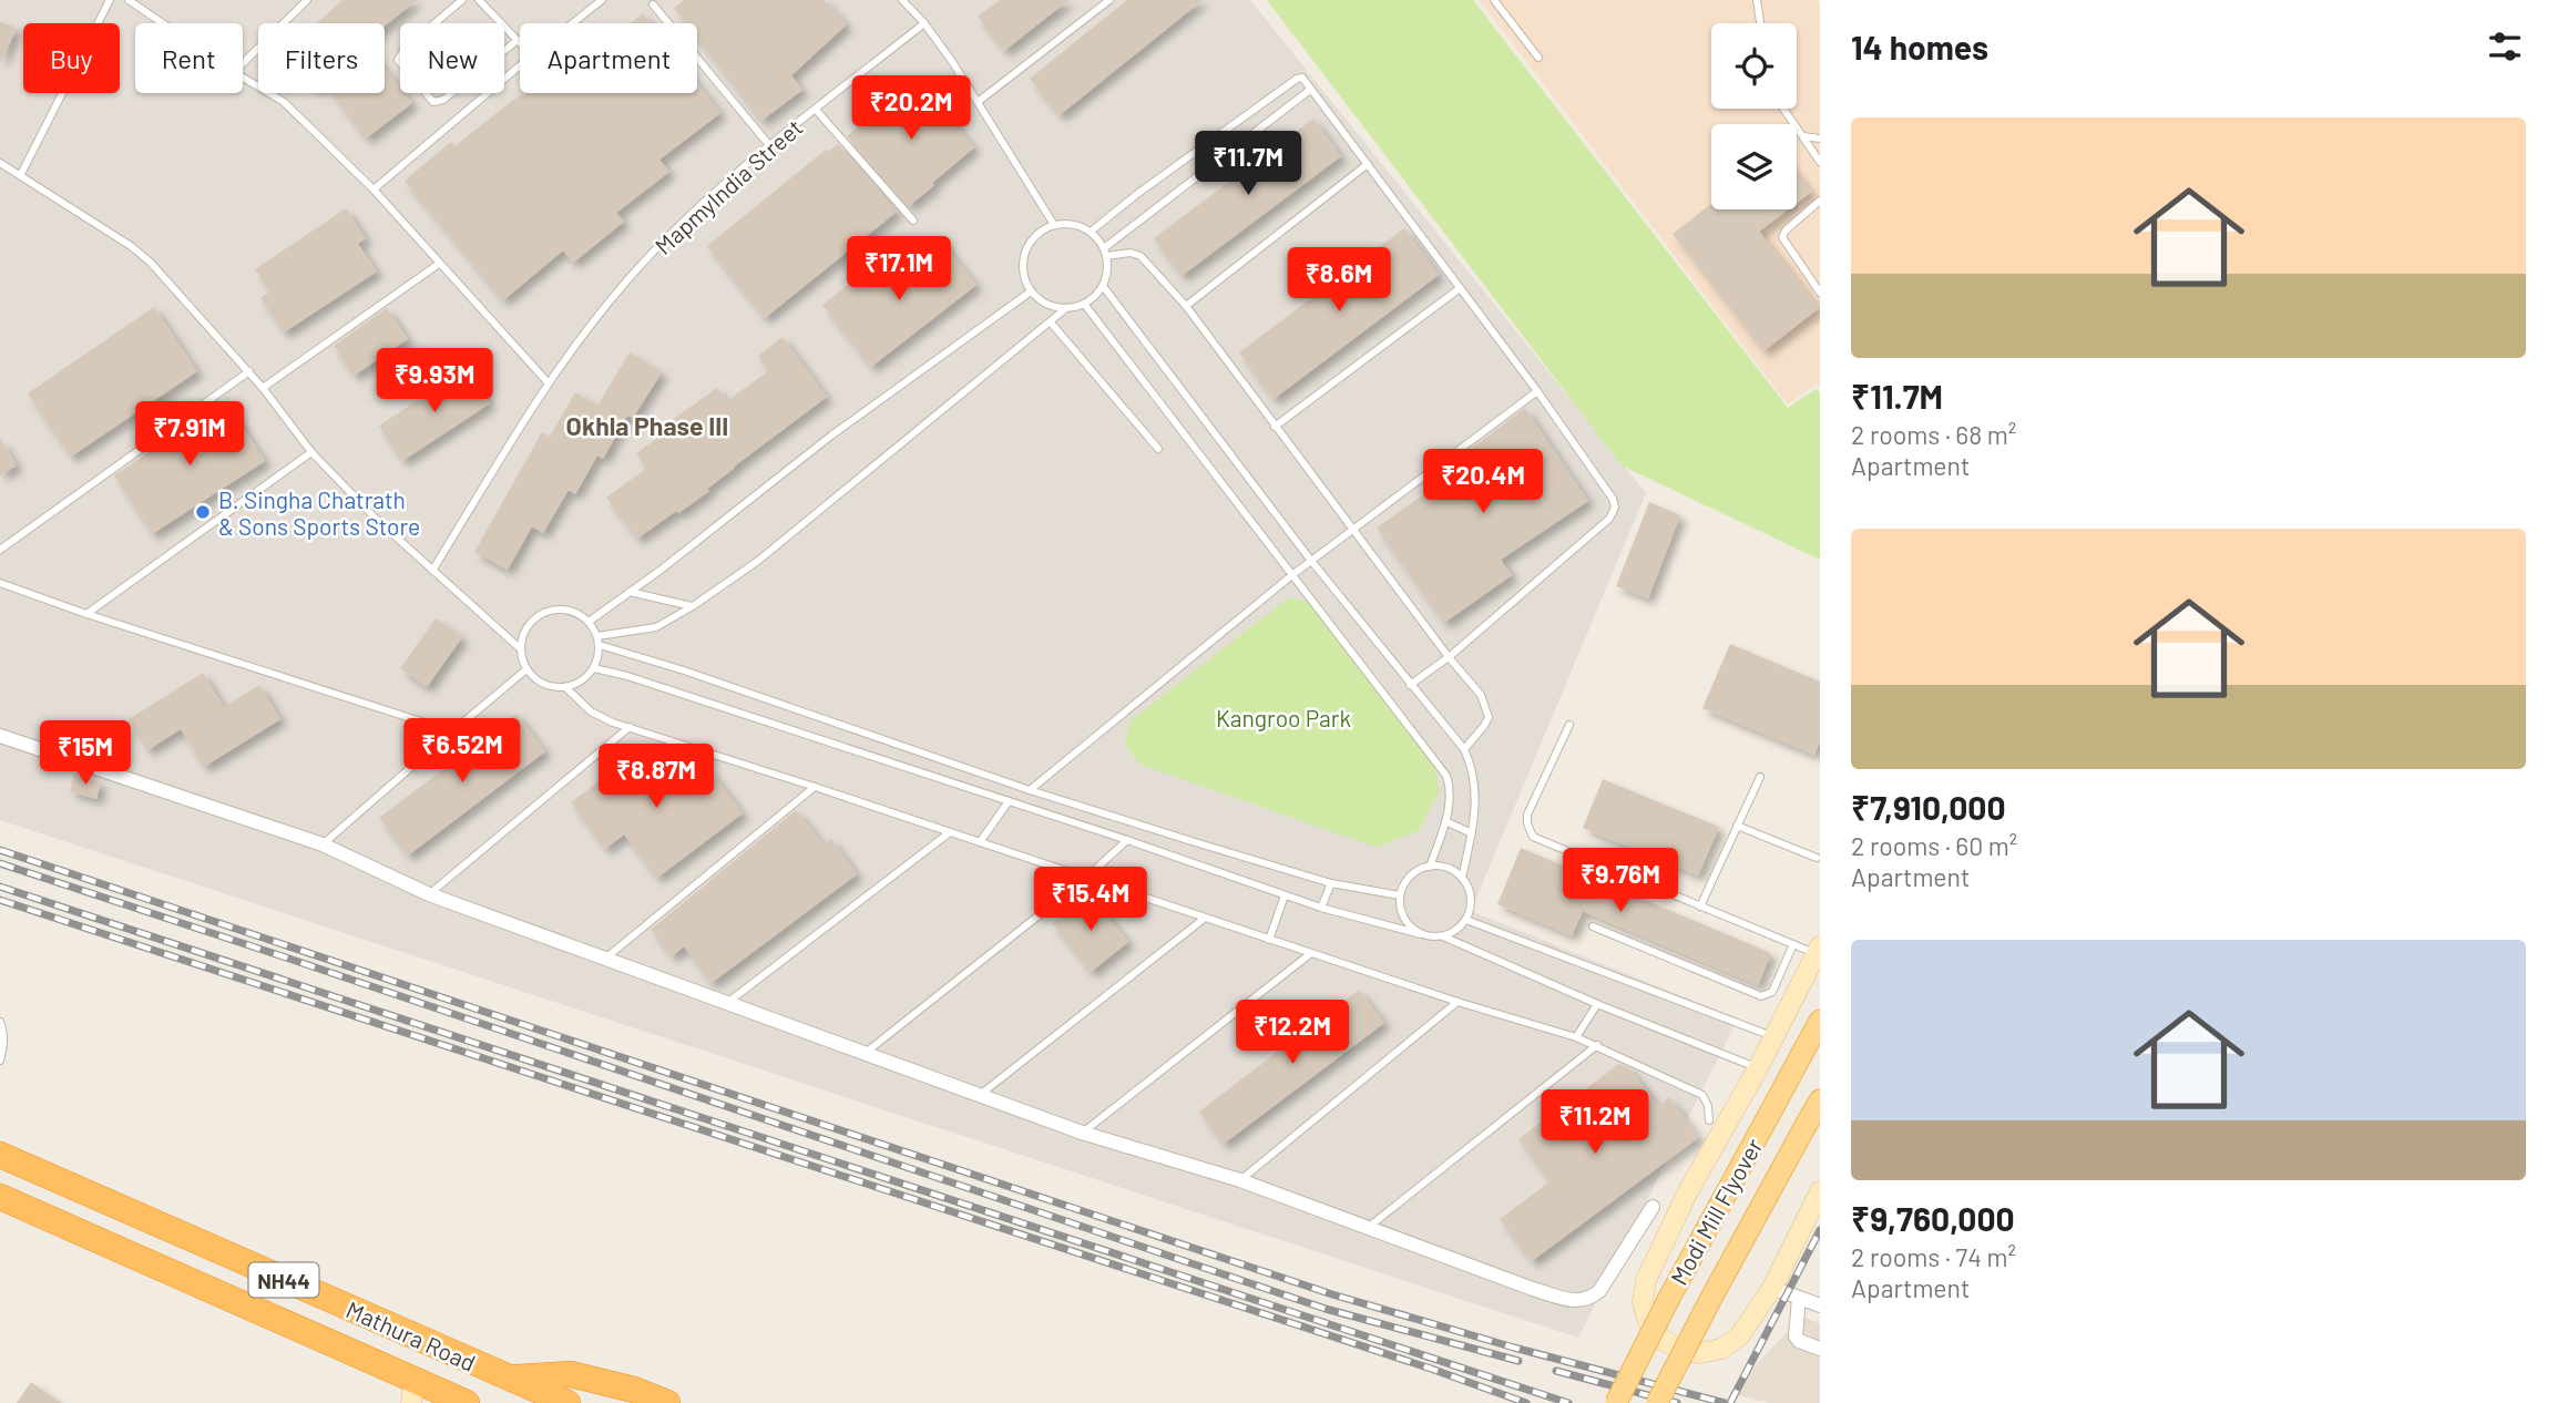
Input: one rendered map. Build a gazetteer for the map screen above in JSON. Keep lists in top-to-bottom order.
{
  "streets": {
    "highway": ["NH44", "Mathura Road"],
    "main road": ["Modi Mill Flyover"],
    "lane": ["MapmyIndia Street"]
  },
  "districts": ["Okhla Phase III"],
  "parks": ["Kangroo Park"],
  "places": ["B. Singha Chatrath & Sons Sports Store"],
  "page": {
    "heading": "14 homes",
    "chip": [
      "Buy",
      "Rent",
      "Filters",
      "New",
      "Apartment"
    ],
    "price": [
      "₹20.2M",
      "₹11.7M",
      "₹17.1M",
      "₹8.6M",
      "₹9.93M",
      "₹7.91M",
      "₹20.4M",
      "₹6.52M",
      "₹15M",
      "₹8.87M",
      "₹9.76M",
      "₹15.4M",
      "₹12.2M",
      "₹11.2M"
    ],
    "list": [
      {
        "name": "₹11.7M",
        "note": "2 rooms · 68 m² · Apartment"
      },
      {
        "name": "₹7,910,000",
        "note": "2 rooms · 60 m² · Apartment"
      },
      {
        "name": "₹9,760,000",
        "note": "2 rooms · 74 m² · Apartment"
      }
    ]
  }
}
